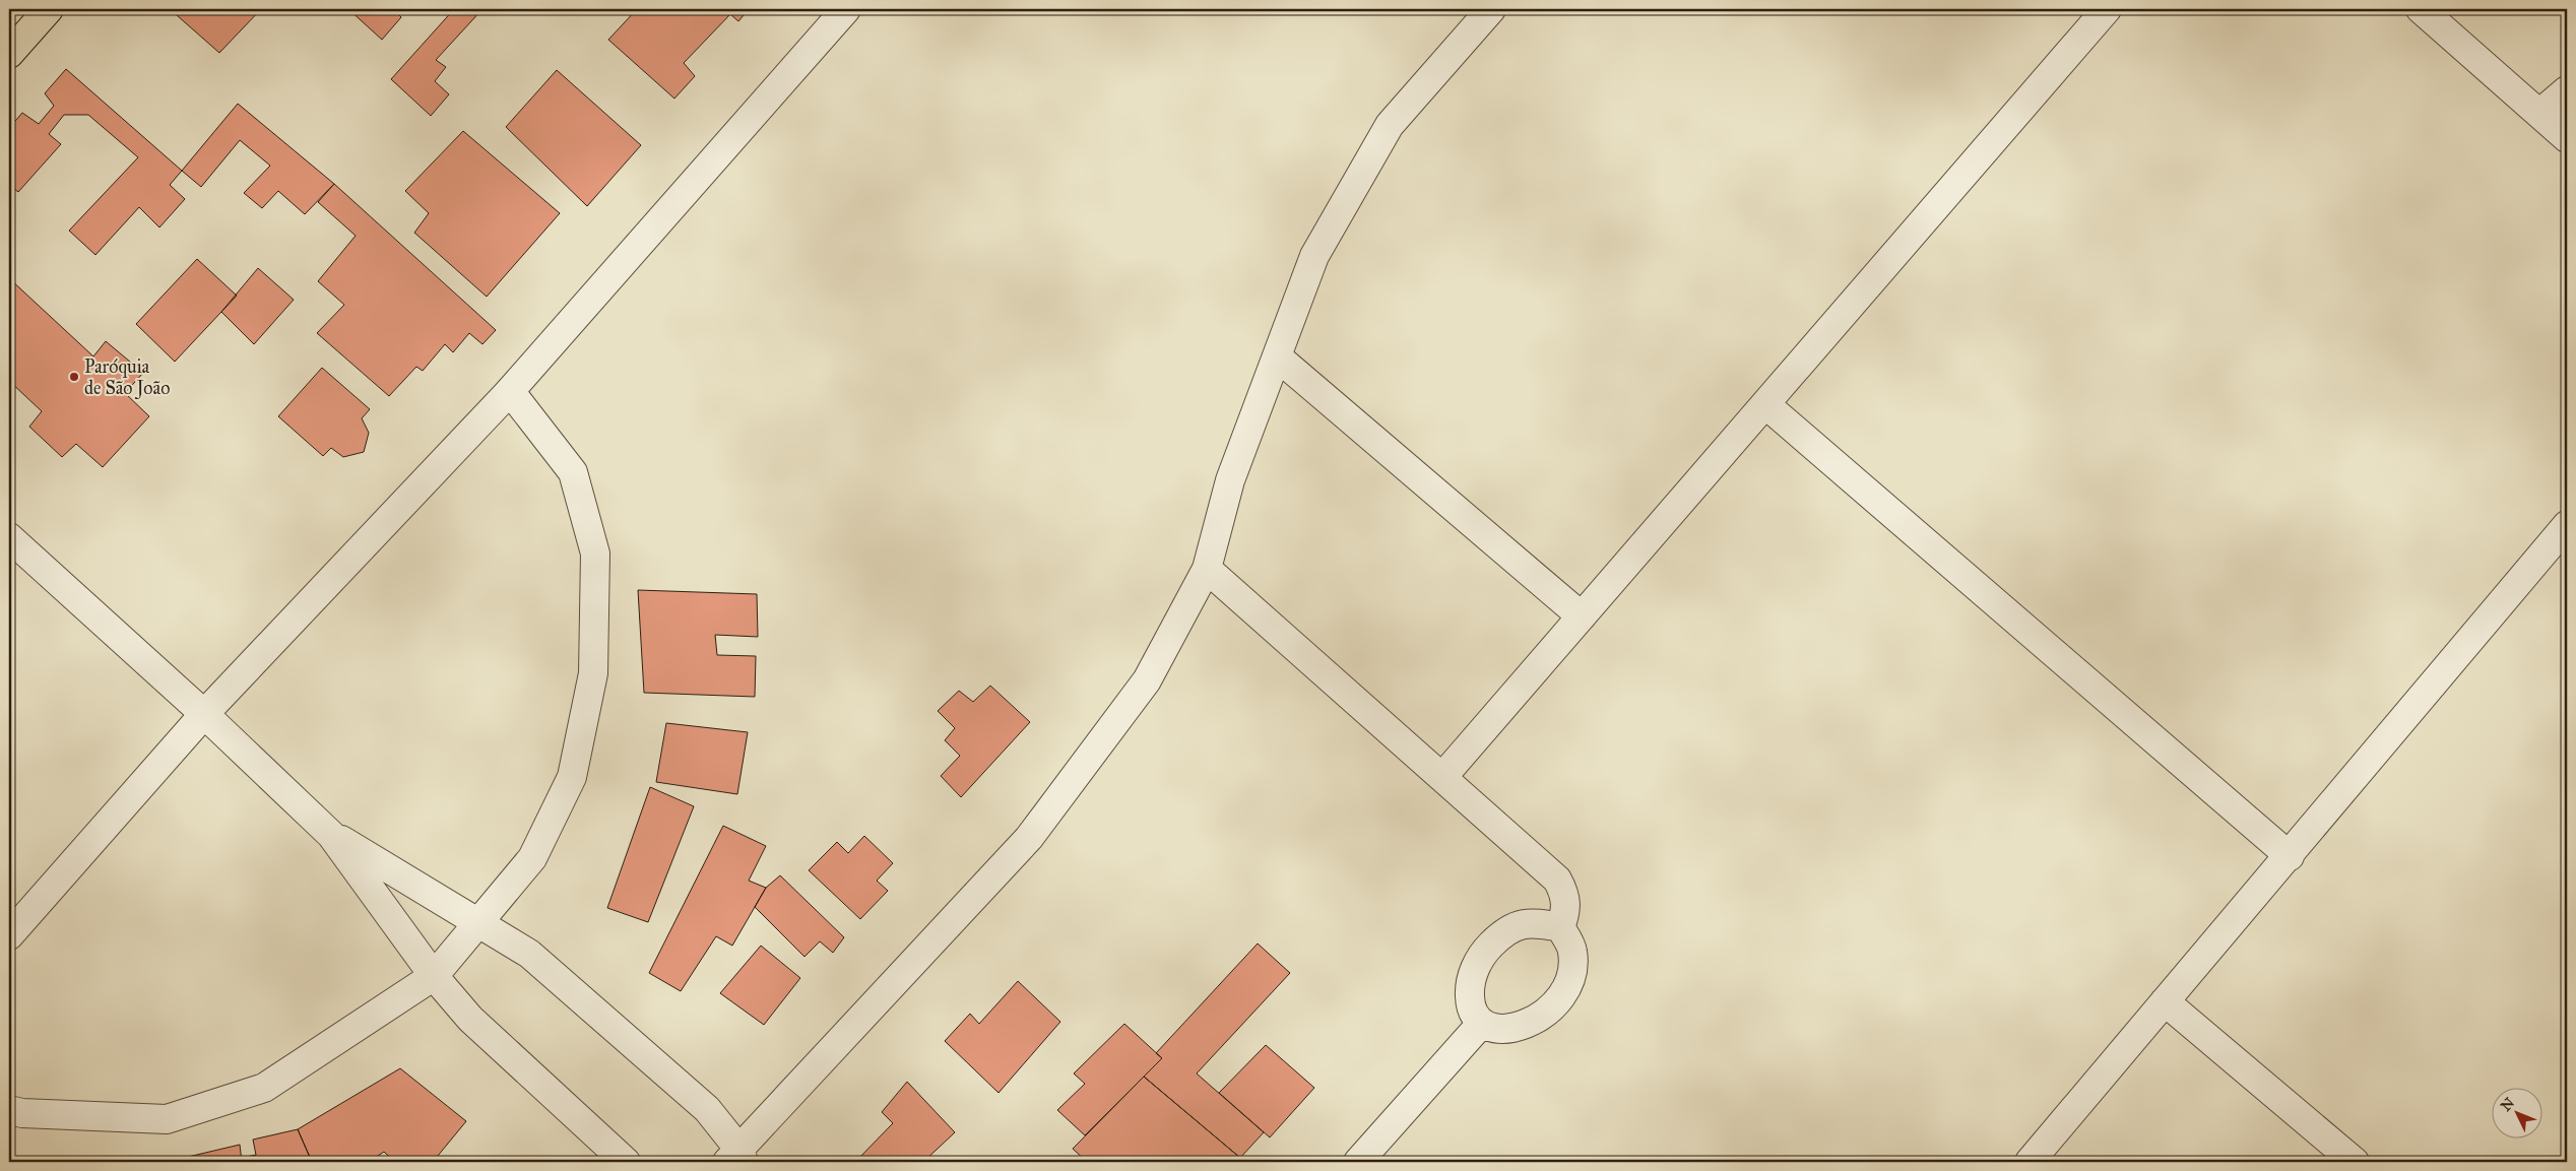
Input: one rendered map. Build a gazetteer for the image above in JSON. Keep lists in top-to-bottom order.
{
  "places": ["Paróquia de São João"],
  "north": "top left"
}
